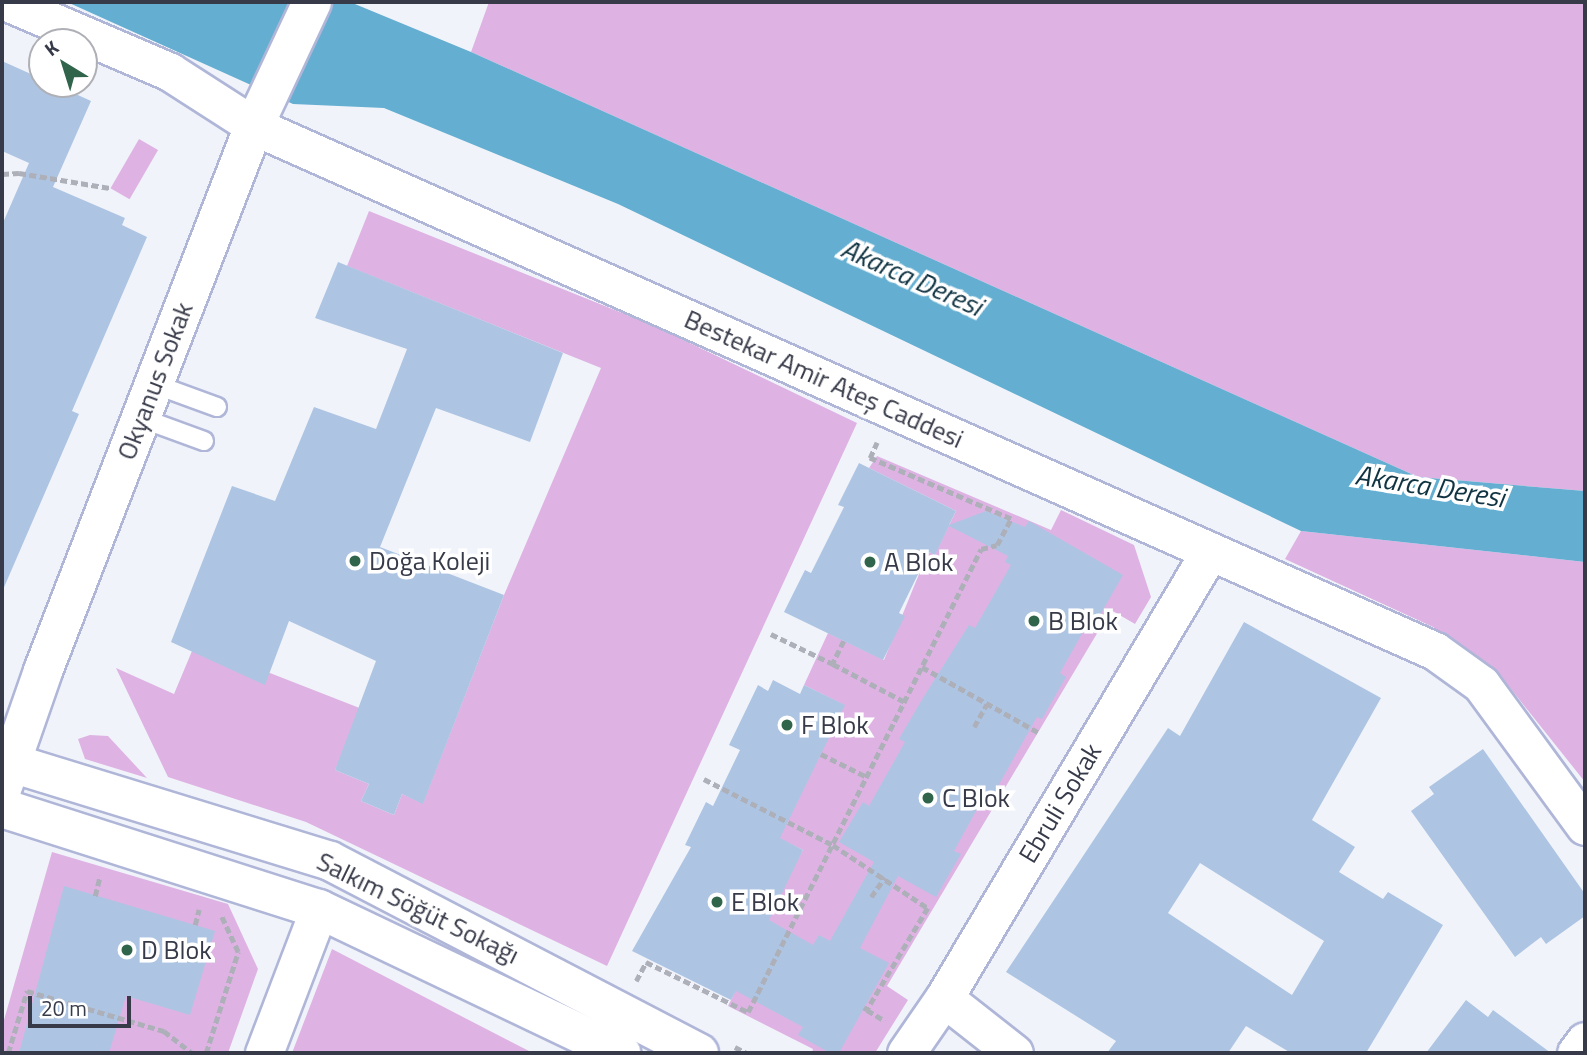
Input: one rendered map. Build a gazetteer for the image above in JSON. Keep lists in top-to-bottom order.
{
  "streets": {
    "main road": ["Okyanus Sokak", "Salkım Söğüt Sokağı"],
    "street": ["Bestekar Amir Ateş Caddesi", "Ebruli Sokak"]
  },
  "crossings": [
    ["Bestekar Amir Ateş Caddesi", "Okyanus Sokak"],
    ["Bestekar Amir Ateş Caddesi", "Ebruli Sokak"],
    ["Okyanus Sokak", "Salkım Söğüt Sokağı"]
  ],
  "water": ["Akarca Deresi"],
  "places": [
    "Doğa Koleji",
    "A Blok",
    "B Blok",
    "F Blok",
    "C Blok",
    "E Blok",
    "D Blok"
  ],
  "scale_bar": "20 m",
  "north": "top left"
}
